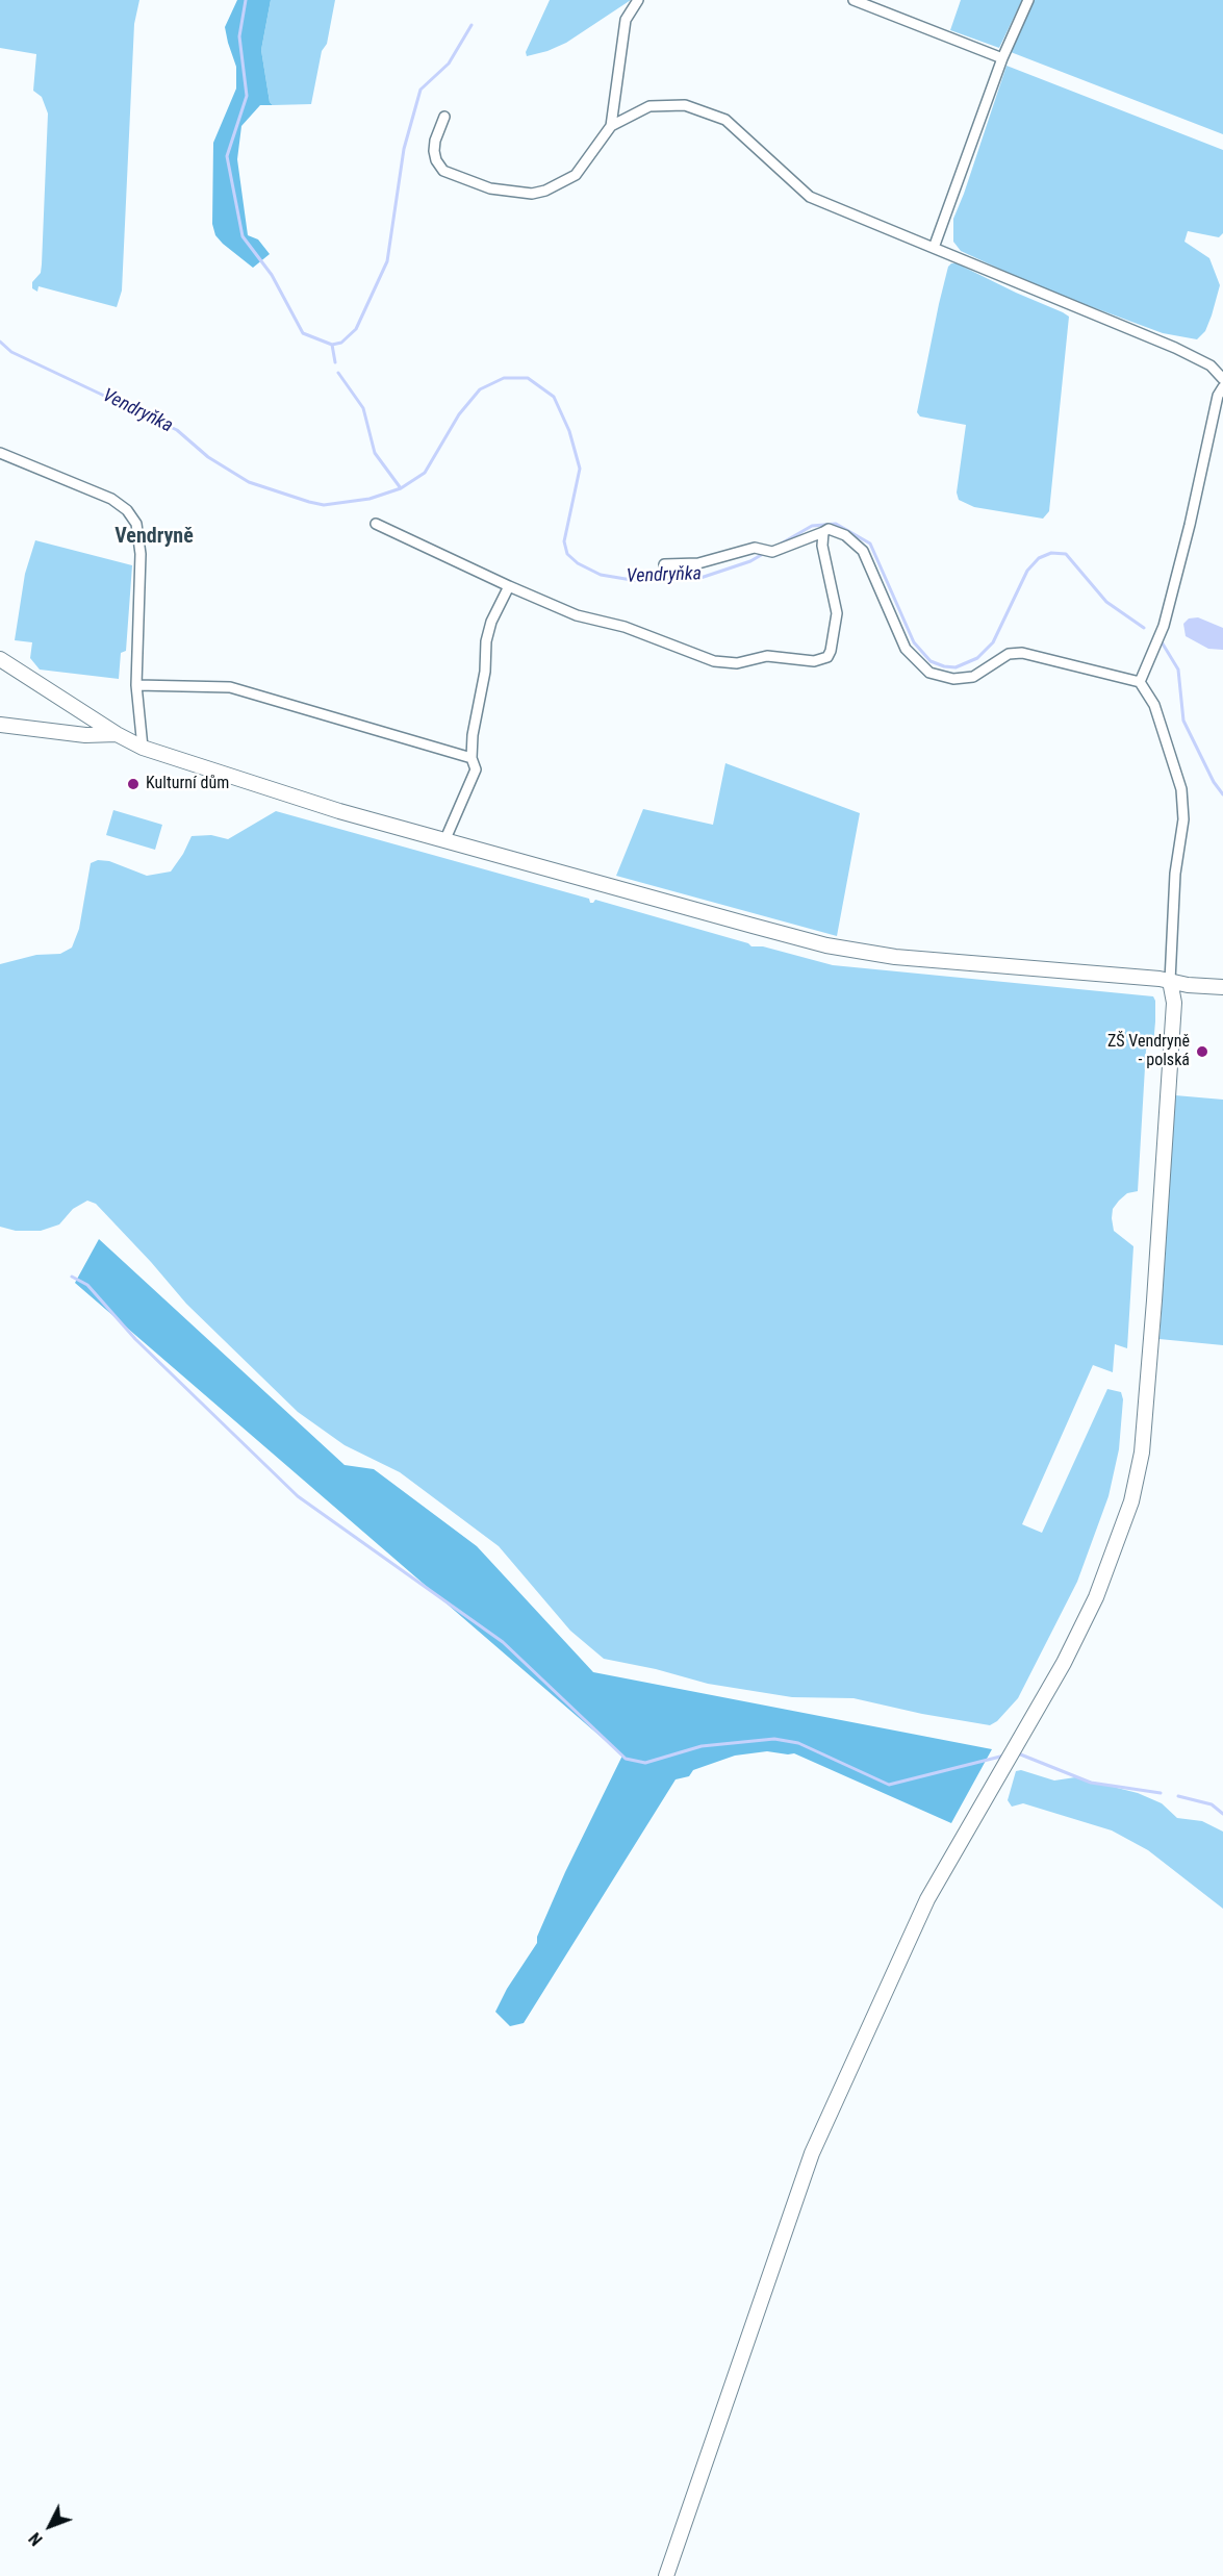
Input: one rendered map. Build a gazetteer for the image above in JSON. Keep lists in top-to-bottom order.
{
  "districts": ["Vendryně"],
  "water": ["Vendryňka"],
  "places": ["Kulturní dům", "ZŠ Vendryně - polská"],
  "north": "bottom left"
}
